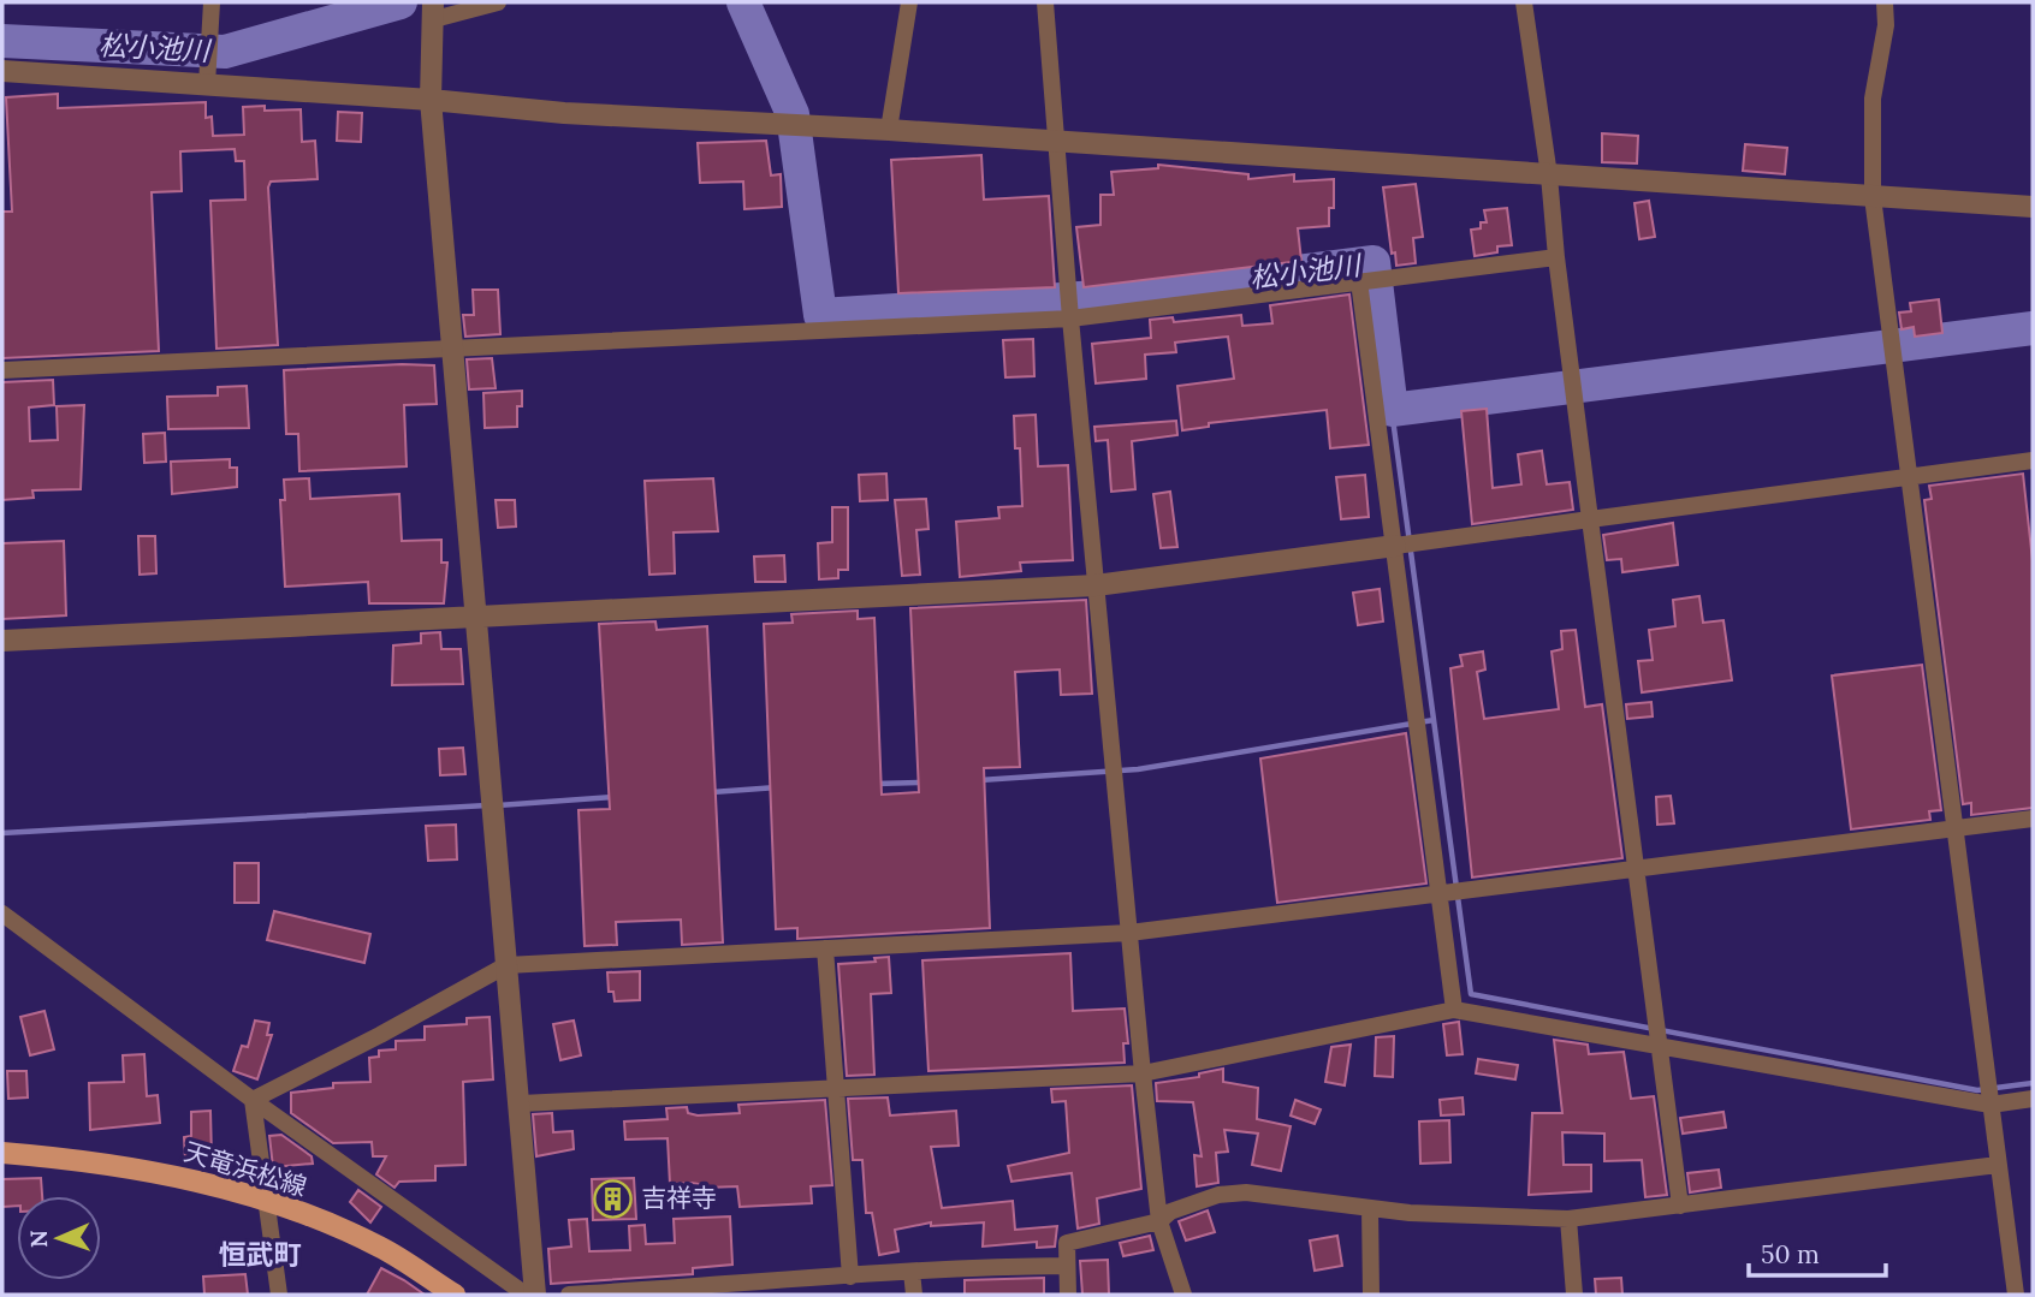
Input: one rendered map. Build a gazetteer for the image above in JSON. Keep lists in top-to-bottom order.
{
  "streets": {
    "main road": ["天竜浜松線"]
  },
  "districts": ["恒武町"],
  "water": ["松小池川"],
  "places": {
    "building": ["吉祥寺"]
  },
  "scale_bar": "50 m",
  "north": "left"
}
